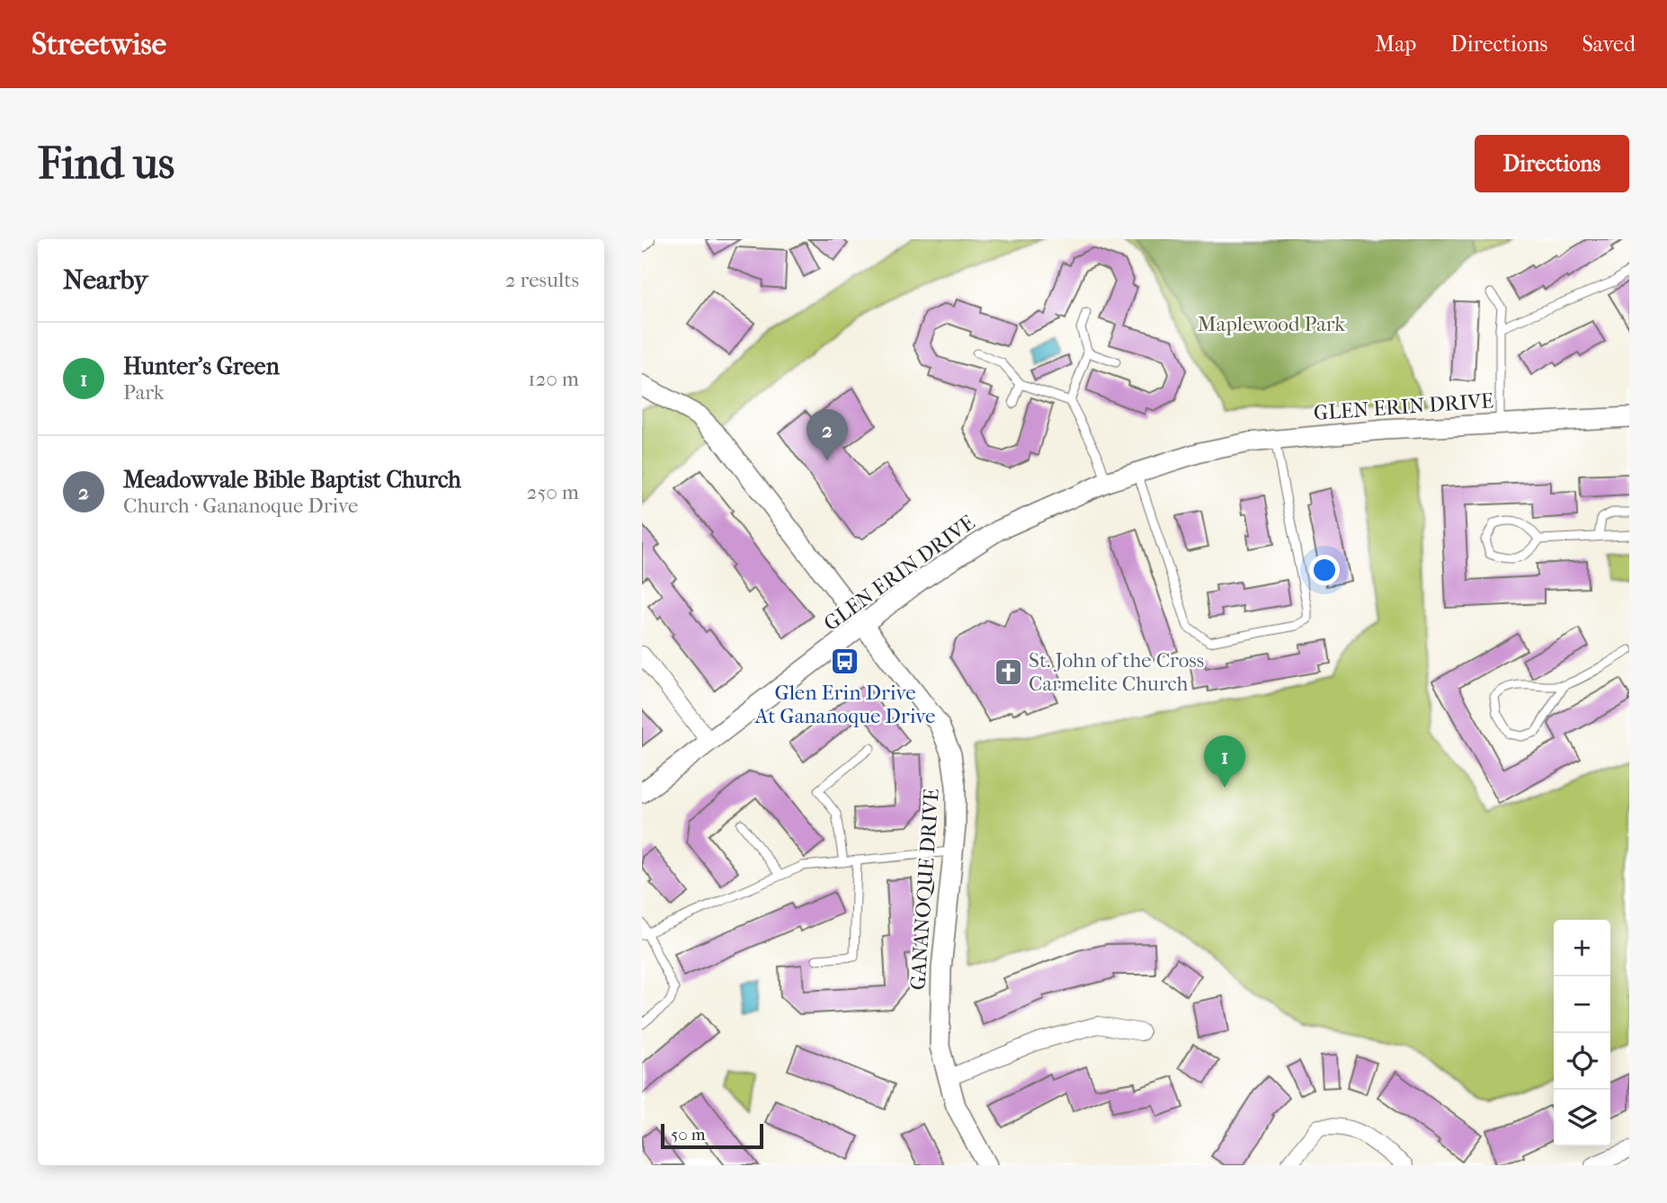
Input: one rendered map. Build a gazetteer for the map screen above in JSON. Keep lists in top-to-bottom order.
{
  "streets": {
    "street": ["GLEN ERIN DRIVE", "GANANOQUE DRIVE"]
  },
  "crossings": [
    ["GLEN ERIN DRIVE", "GANANOQUE DRIVE"]
  ],
  "parks": ["Maplewood Park"],
  "places": {
    "bus stop": ["Glen Erin Drive At Gananoque Drive"],
    "church": ["St. John of the Cross Carmelite Church"]
  },
  "scale_bar": "50 m",
  "page": {
    "header": "Streetwise",
    "nav": ["Map", "Directions", "Saved"],
    "buttons": "Directions",
    "title": "Find us",
    "heading": ["Nearby", "2 results"],
    "list": [
      {
        "mark": "1",
        "name": "Hunter's Green",
        "note": "Park",
        "value": "120 m"
      },
      {
        "mark": "2",
        "name": "Meadowvale Bible Baptist Church",
        "note": "Church · Gananoque Drive",
        "value": "250 m"
      }
    ],
    "pins": ["2", "1"],
    "map_buttons": ["+", "−"],
    "scale": "50 m"
  }
}
